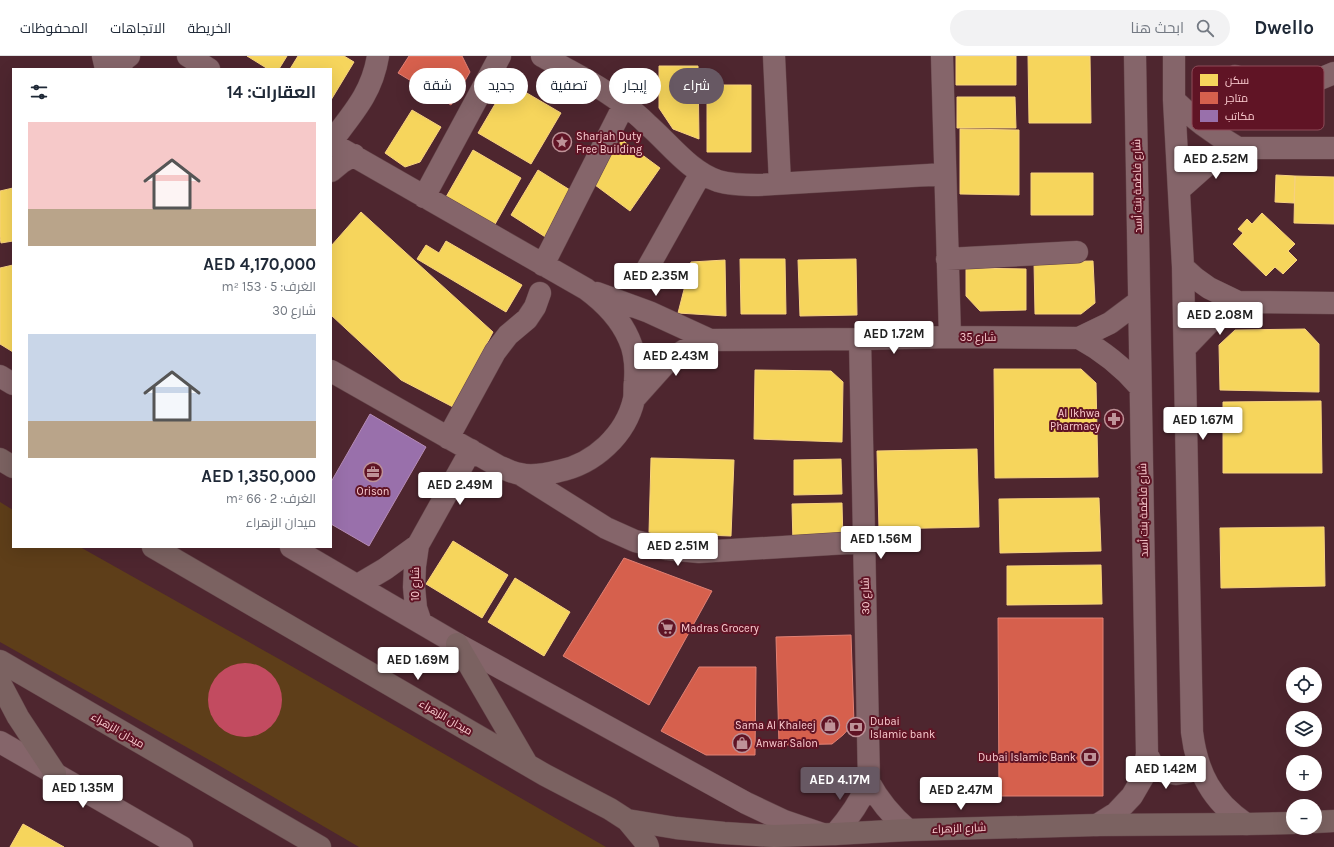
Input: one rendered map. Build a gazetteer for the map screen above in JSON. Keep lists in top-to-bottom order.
{
  "streets": {
    "main road": ["ميدان الزهراء", "شارع الزهراء"],
    "street": [
      "شارع فاطمة بنت أسد",
      "شارع 35",
      "شارع 10",
      "شارع 30"
    ]
  },
  "crossings": [
    ["شارع فاطمة بنت أسد", "شارع 35"],
    ["شارع فاطمة بنت أسد", "شارع الزهراء"],
    ["شارع 35", "شارع 30"],
    ["شارع 30", "شارع الزهراء"],
    ["ميدان الزهراء", "شارع الزهراء"]
  ],
  "places": {
    "place": ["Sharjah Duty Free Building"],
    "pharmacy": ["Al Ikhwa Pharmacy"],
    "office": ["Orison"],
    "supermarket": ["Madras Grocery"],
    "shop": ["Sama Al Khaleej", "Anwar Salon"],
    "bank": ["Dubai Islamic bank", "Dubai Islamic Bank"]
  },
  "legend": ["سكن", "متاجر", "مكاتب"],
  "page": {
    "header": "Dwello",
    "search": "ابحث هنا",
    "nav": ["الخريطة", "الاتجاهات", "المحفوظات"],
    "chip": [
      "شراء",
      "إيجار",
      "تصفية",
      "جديد",
      "شقة"
    ],
    "heading": "العقارات: 14",
    "list": [
      {
        "name": "AED 4,170,000",
        "note": "الغرف: 5 · 153 m² · شارع 30"
      },
      {
        "name": "AED 1,350,000",
        "note": "الغرف: 2 · 66 m² · ميدان الزهراء"
      }
    ],
    "price": [
      "AED 2.52M",
      "AED 2.35M",
      "AED 2.08M",
      "AED 1.72M",
      "AED 2.43M",
      "AED 1.67M",
      "AED 2.49M",
      "AED 1.56M",
      "AED 2.51M",
      "AED 1.69M",
      "AED 1.42M",
      "AED 4.17M",
      "AED 1.35M",
      "AED 2.47M"
    ],
    "map_buttons": ["+", "−"]
  }
}
